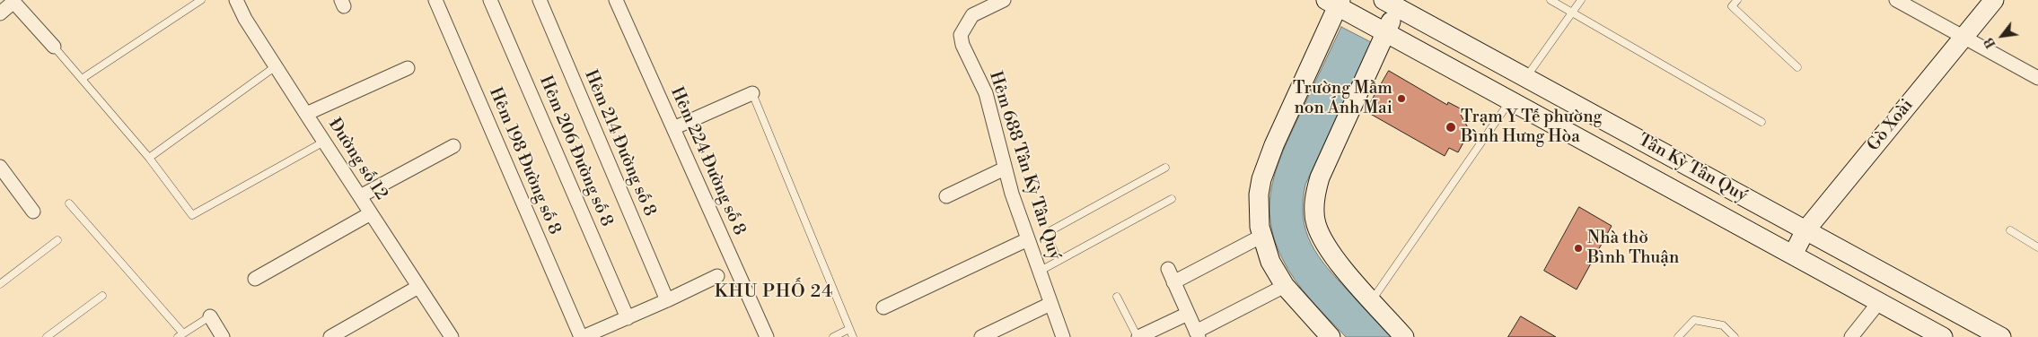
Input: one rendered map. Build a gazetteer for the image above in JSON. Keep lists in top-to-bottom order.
{
  "streets": {
    "main road": ["Gò Xoài", "Tân Kỳ Tân Quý"],
    "street": [
      "Hẻm 214 Đường số 8",
      "Hẻm 206 Đường số 8",
      "Đường số 12",
      "Hẻm 198 Đường số 8",
      "Hẻm 224 Đường số 8",
      "Hẻm 688 Tân Kỳ Tân Quý"
    ]
  },
  "crossings": [
    ["Gò Xoài", "Tân Kỳ Tân Quý"]
  ],
  "districts": ["KHU PHỐ 24"],
  "places": ["Trường Mầm non Ánh Mai", "Trạm Y Tế phường Bình Hưng Hòa", "Nhà thờ Bình Thuận"],
  "north": "bottom left"
}
